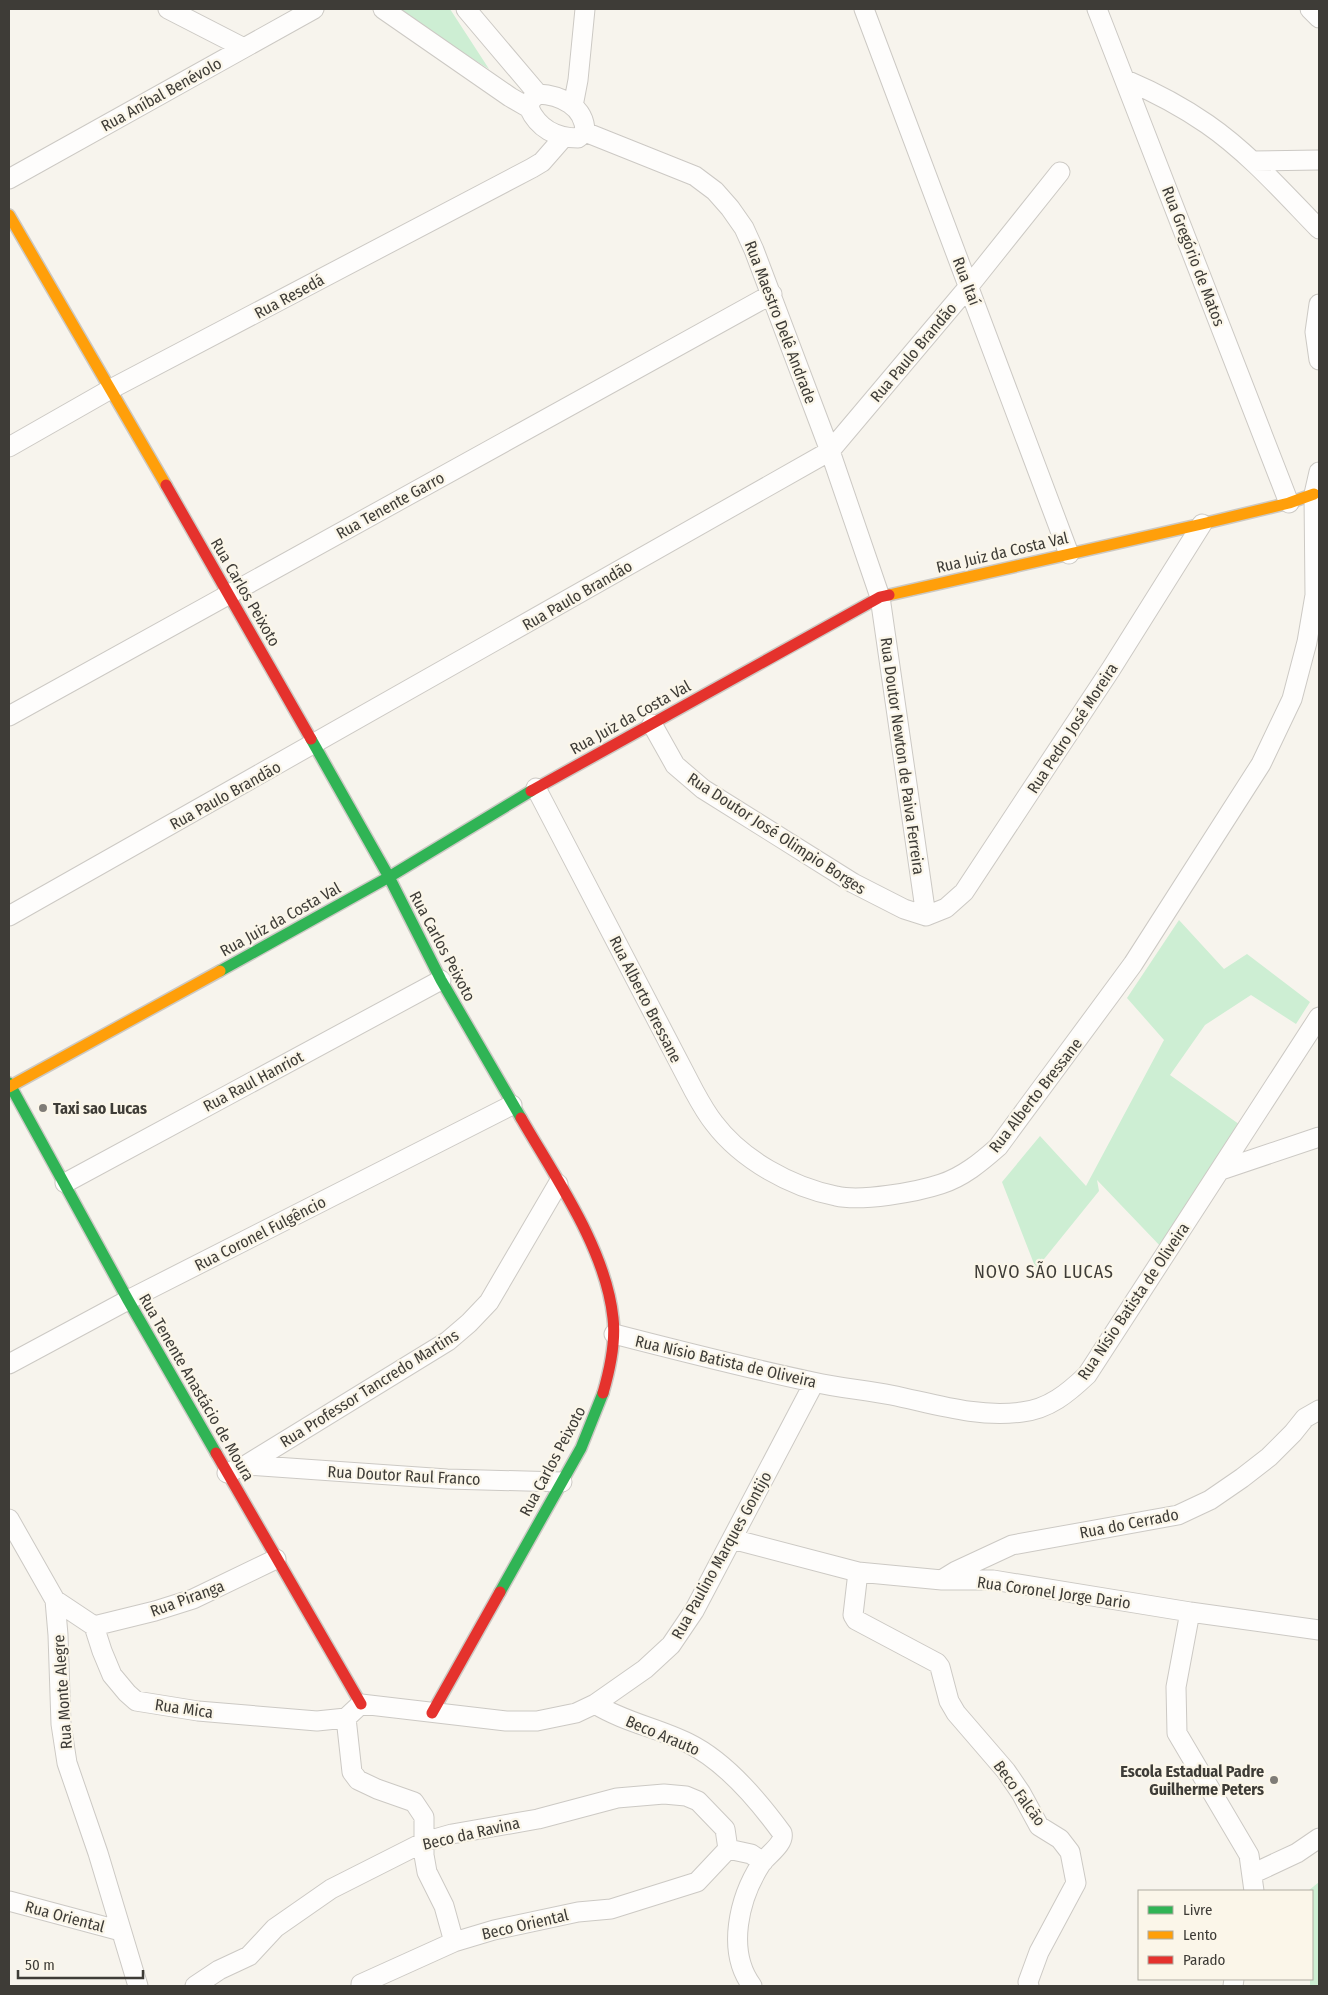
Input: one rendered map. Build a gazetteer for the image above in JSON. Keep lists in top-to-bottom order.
{
  "streets": {
    "street": [
      "Rua Aníbal Benévolo",
      "Rua Gregório de Matos",
      "Rua Itaí",
      "Rua Resedá",
      "Rua Maestro Delê Andrade",
      "Rua Paulo Brandão",
      "Rua Tenente Garro",
      "Rua Juiz da Costa Val",
      "Rua Carlos Peixoto",
      "Rua Pedro José Moreira",
      "Rua Doutor Newton de Paiva Ferreira",
      "Rua Doutor José Olimpio Borges",
      "Rua Alberto Bressane",
      "Rua Raul Hanriot",
      "Rua Coronel Fulgêncio",
      "Rua Nísio Batista de Oliveira",
      "Rua Tenente Anastácio de Moura",
      "Rua Professor Tancredo Martins",
      "Rua Doutor Raul Franco",
      "Rua do Cerrado",
      "Rua Paulino Marques Gontijo",
      "Rua Coronel Jorge Dario",
      "Rua Piranga",
      "Rua Monte Alegre",
      "Rua Mica",
      "Beco Arauto",
      "Beco Falcão",
      "Beco da Ravina",
      "Rua Oriental",
      "Beco Oriental"
    ]
  },
  "crossings": [
    ["Rua Gregório de Matos", "Rua Juiz da Costa Val"],
    ["Rua Itaí", "Rua Paulo Brandão"],
    ["Rua Itaí", "Rua Juiz da Costa Val"],
    ["Rua Resedá", "Rua Carlos Peixoto"],
    ["Rua Maestro Delê Andrade", "Rua Paulo Brandão"],
    ["Rua Maestro Delê Andrade", "Rua Tenente Garro"],
    ["Rua Maestro Delê Andrade", "Rua Juiz da Costa Val"],
    ["Rua Maestro Delê Andrade", "Rua Doutor Newton de Paiva Ferreira"],
    ["Rua Paulo Brandão", "Rua Carlos Peixoto"],
    ["Rua Tenente Garro", "Rua Carlos Peixoto"],
    ["Rua Juiz da Costa Val", "Rua Carlos Peixoto"],
    ["Rua Juiz da Costa Val", "Rua Pedro José Moreira"],
    ["Rua Juiz da Costa Val", "Rua Doutor Newton de Paiva Ferreira"],
    ["Rua Juiz da Costa Val", "Rua Doutor José Olimpio Borges"],
    ["Rua Juiz da Costa Val", "Rua Alberto Bressane"],
    ["Rua Juiz da Costa Val", "Rua Tenente Anastácio de Moura"],
    ["Rua Carlos Peixoto", "Rua Raul Hanriot"],
    ["Rua Carlos Peixoto", "Rua Coronel Fulgêncio"],
    ["Rua Carlos Peixoto", "Rua Nísio Batista de Oliveira"],
    ["Rua Carlos Peixoto", "Rua Professor Tancredo Martins"],
    ["Rua Carlos Peixoto", "Rua Doutor Raul Franco"],
    ["Rua Carlos Peixoto", "Rua Paulino Marques Gontijo"],
    ["Rua Pedro José Moreira", "Rua Doutor Newton de Paiva Ferreira"],
    ["Rua Pedro José Moreira", "Rua Doutor José Olimpio Borges"],
    ["Rua Doutor Newton de Paiva Ferreira", "Rua Doutor José Olimpio Borges"],
    ["Rua Raul Hanriot", "Rua Tenente Anastácio de Moura"],
    ["Rua Coronel Fulgêncio", "Rua Tenente Anastácio de Moura"],
    ["Rua Nísio Batista de Oliveira", "Rua Paulino Marques Gontijo"],
    ["Rua Tenente Anastácio de Moura", "Rua Professor Tancredo Martins"],
    ["Rua Tenente Anastácio de Moura", "Rua Paulino Marques Gontijo"],
    ["Rua Tenente Anastácio de Moura", "Rua Piranga"],
    ["Rua Professor Tancredo Martins", "Rua Doutor Raul Franco"],
    ["Rua do Cerrado", "Rua Coronel Jorge Dario"],
    ["Rua Paulino Marques Gontijo", "Rua Coronel Jorge Dario"],
    ["Rua Paulino Marques Gontijo", "Beco Arauto"],
    ["Rua Coronel Jorge Dario", "Beco Falcão"],
    ["Rua Piranga", "Rua Mica"],
    ["Rua Monte Alegre", "Rua Oriental"],
    ["Beco da Ravina", "Beco Oriental"]
  ],
  "districts": ["NOVO SÃO LUCAS"],
  "places": ["Taxi sao Lucas", "Escola Estadual Padre Guilherme Peters"],
  "legend": ["Livre", "Lento", "Parado"],
  "scale_bar": "50 m"
}
